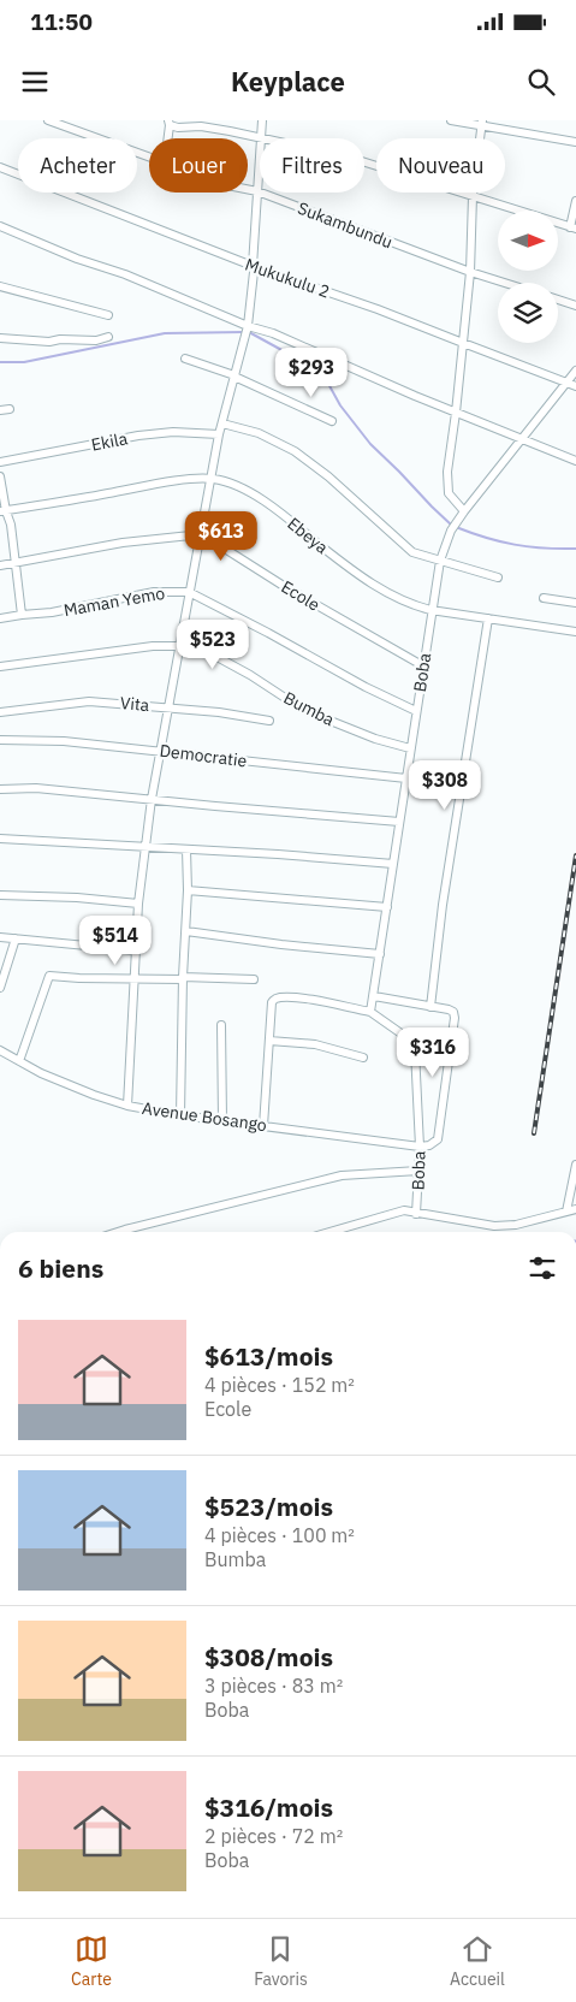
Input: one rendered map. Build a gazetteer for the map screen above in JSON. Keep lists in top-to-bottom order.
{
  "streets": {
    "street": [
      "Sukambundu",
      "Mukukulu 2",
      "Ekila",
      "Ebeya",
      "Ecole",
      "Maman Yemo",
      "Boba",
      "Vita",
      "Bumba",
      "Democratie",
      "Avenue Bosango"
    ]
  },
  "crossings": [
    ["Mukukulu 2", "Boba"],
    ["Ebeya", "Boba"],
    ["Ecole", "Boba"],
    ["Maman Yemo", "Boba"],
    ["Boba", "Bumba"],
    ["Boba", "Democratie"],
    ["Boba", "Avenue Bosango"]
  ],
  "north": "right",
  "page": {
    "status": "11:50",
    "header": "Keyplace",
    "chip": [
      "Acheter",
      "Louer",
      "Filtres",
      "Nouveau"
    ],
    "price": [
      "$293",
      "$613",
      "$523",
      "$308",
      "$514",
      "$316"
    ],
    "heading": "6 biens",
    "list": [
      {
        "name": "$613/mois",
        "note": "4 pièces · 152 m² · Ecole"
      },
      {
        "name": "$523/mois",
        "note": "4 pièces · 100 m² · Bumba"
      },
      {
        "name": "$308/mois",
        "note": "3 pièces · 83 m² · Boba"
      },
      {
        "name": "$316/mois",
        "note": "2 pièces · 72 m² · Boba"
      }
    ],
    "tabs": ["Carte", "Favoris", "Accueil"]
  }
}
